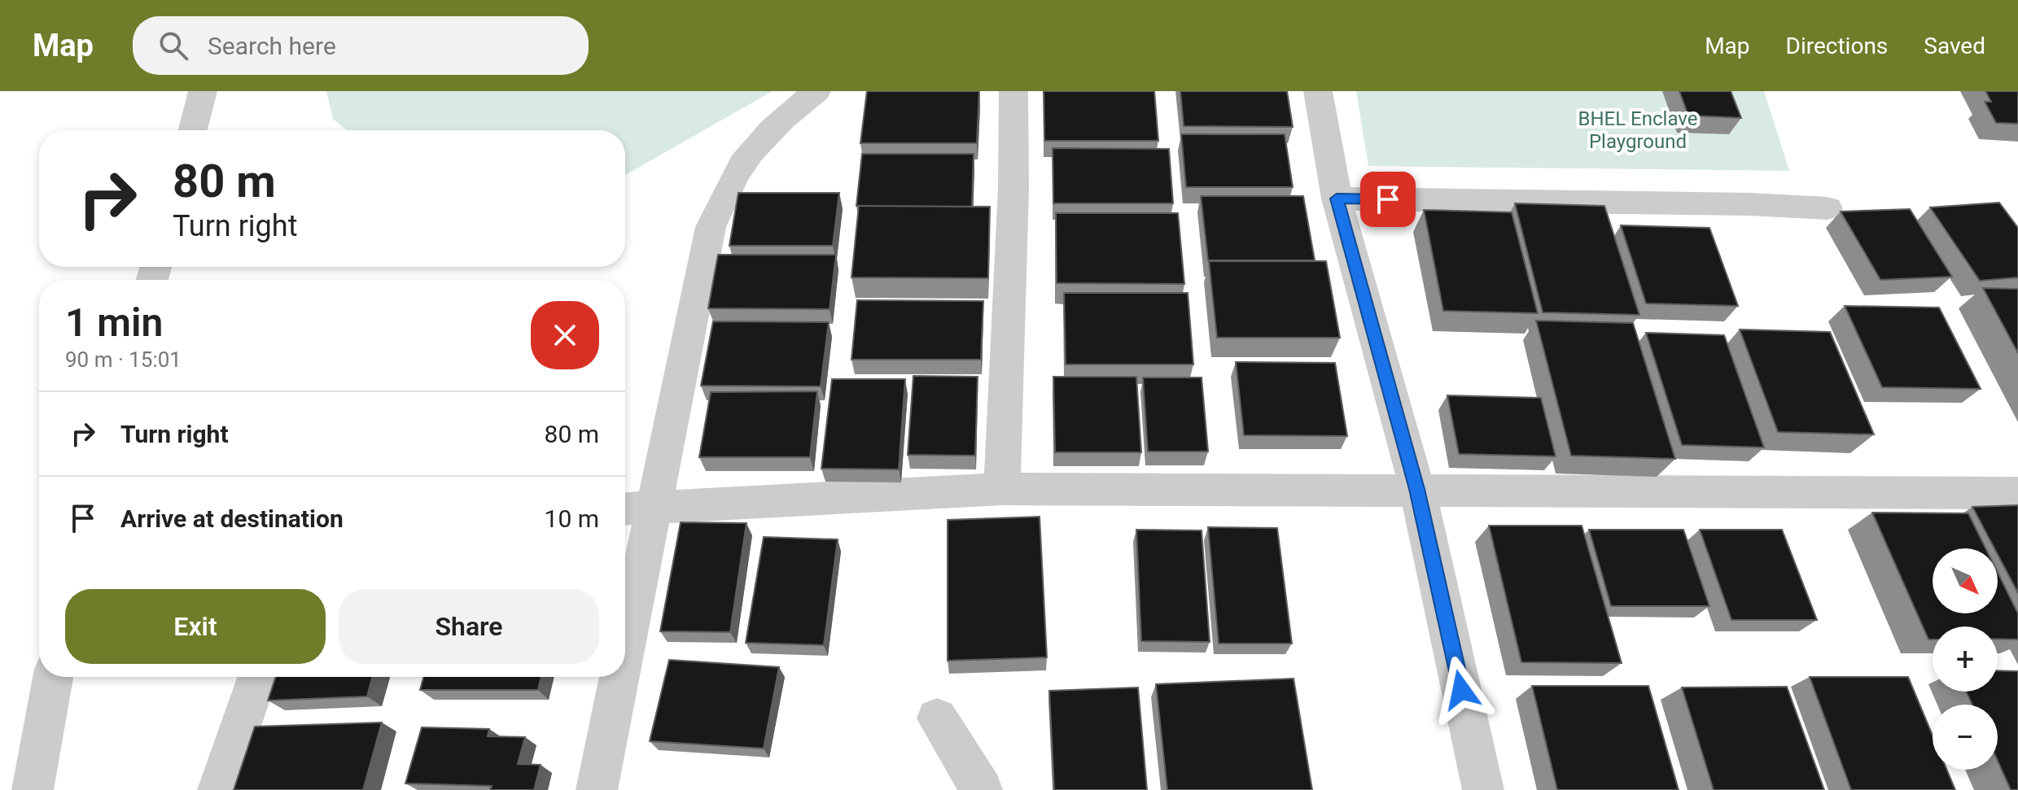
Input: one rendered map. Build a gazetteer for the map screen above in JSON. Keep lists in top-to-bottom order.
{
  "parks": ["BHEL Enclave Playground"],
  "north": "bottom right",
  "page": {
    "header": "Map",
    "search": "Search here",
    "nav": ["Map", "Directions", "Saved"],
    "turn": ["80 m", "Turn right"],
    "heading": ["1 min", "90 m · 15:01"],
    "list": [
      {
        "name": "Turn right",
        "value": "80 m"
      },
      {
        "name": "Arrive at destination",
        "value": "10 m"
      }
    ],
    "map_buttons": ["+", "−"],
    "buttons": ["Exit", "Share"]
  }
}
